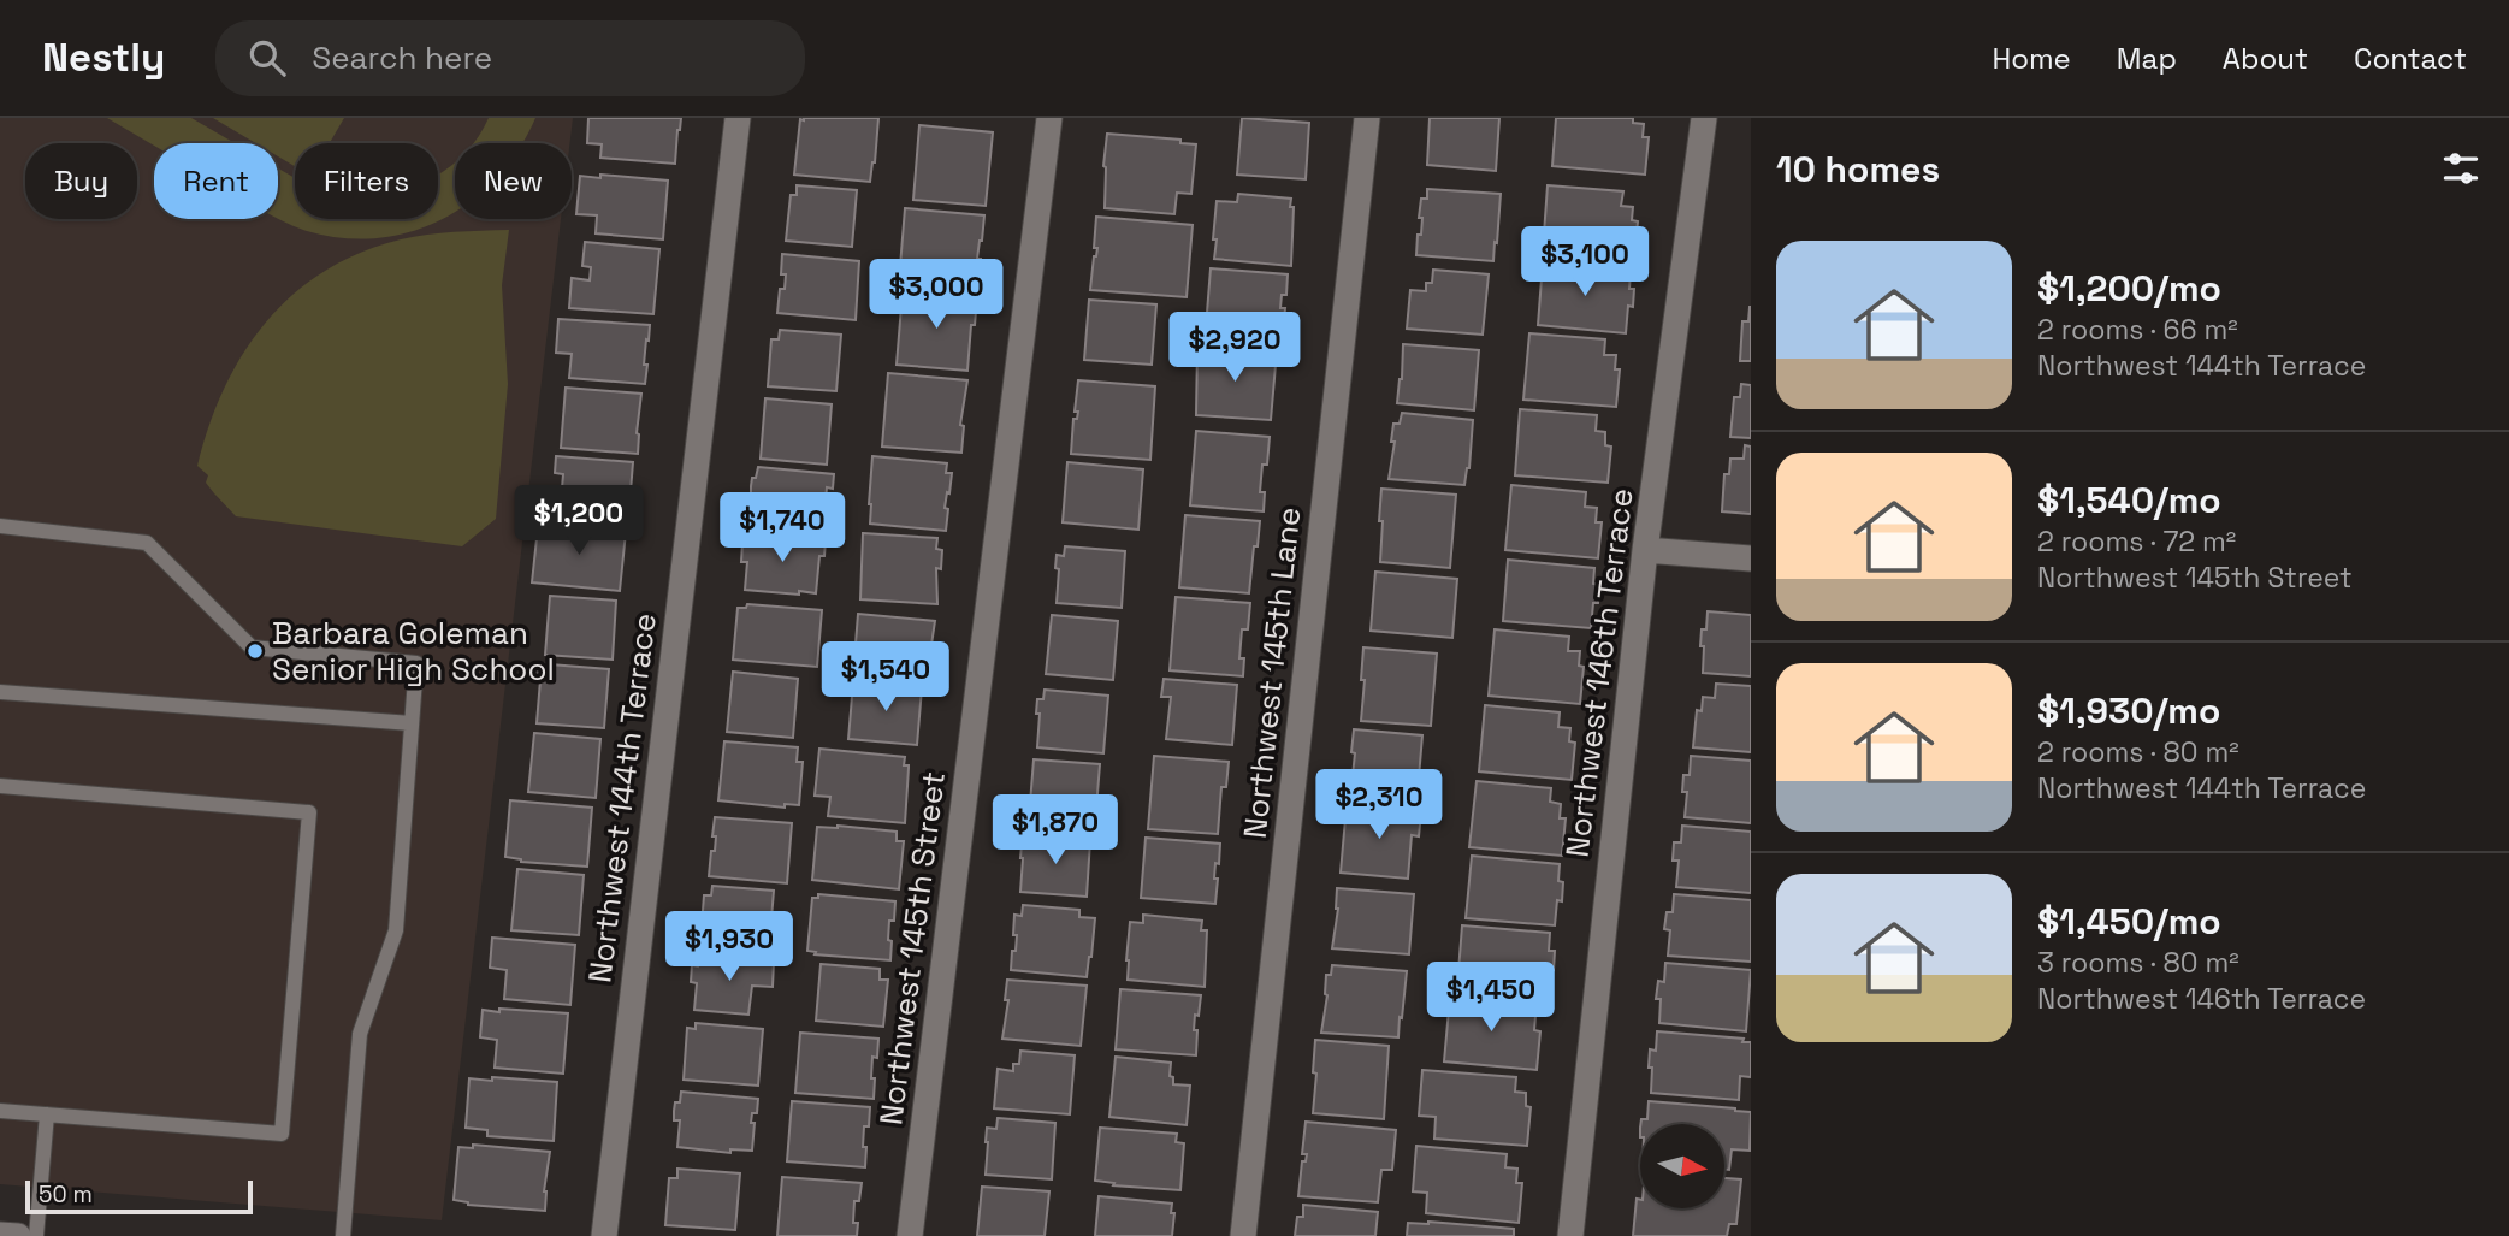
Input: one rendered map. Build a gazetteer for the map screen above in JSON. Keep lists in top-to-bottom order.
{
  "streets": {
    "street": [
      "Northwest 145th Lane",
      "Northwest 146th Terrace",
      "Northwest 144th Terrace",
      "Northwest 145th Street"
    ]
  },
  "places": ["Barbara Goleman Senior High School"],
  "scale_bar": "50 m",
  "north": "right",
  "page": {
    "header": "Nestly",
    "search": "Search here",
    "nav": [
      "Home",
      "Map",
      "About",
      "Contact"
    ],
    "heading": "10 homes",
    "chip": [
      "Buy",
      "Rent",
      "Filters",
      "New"
    ],
    "list": [
      {
        "name": "$1,200/mo",
        "note": "2 rooms · 66 m² · Northwest 144th Terrace"
      },
      {
        "name": "$1,540/mo",
        "note": "2 rooms · 72 m² · Northwest 145th Street"
      },
      {
        "name": "$1,930/mo",
        "note": "2 rooms · 80 m² · Northwest 144th Terrace"
      },
      {
        "name": "$1,450/mo",
        "note": "3 rooms · 80 m² · Northwest 146th Terrace"
      }
    ],
    "price": [
      "$3,100",
      "$3,000",
      "$2,920",
      "$1,200",
      "$1,740",
      "$1,540",
      "$2,310",
      "$1,870",
      "$1,930",
      "$1,450"
    ],
    "scale": "50 m"
  }
}
